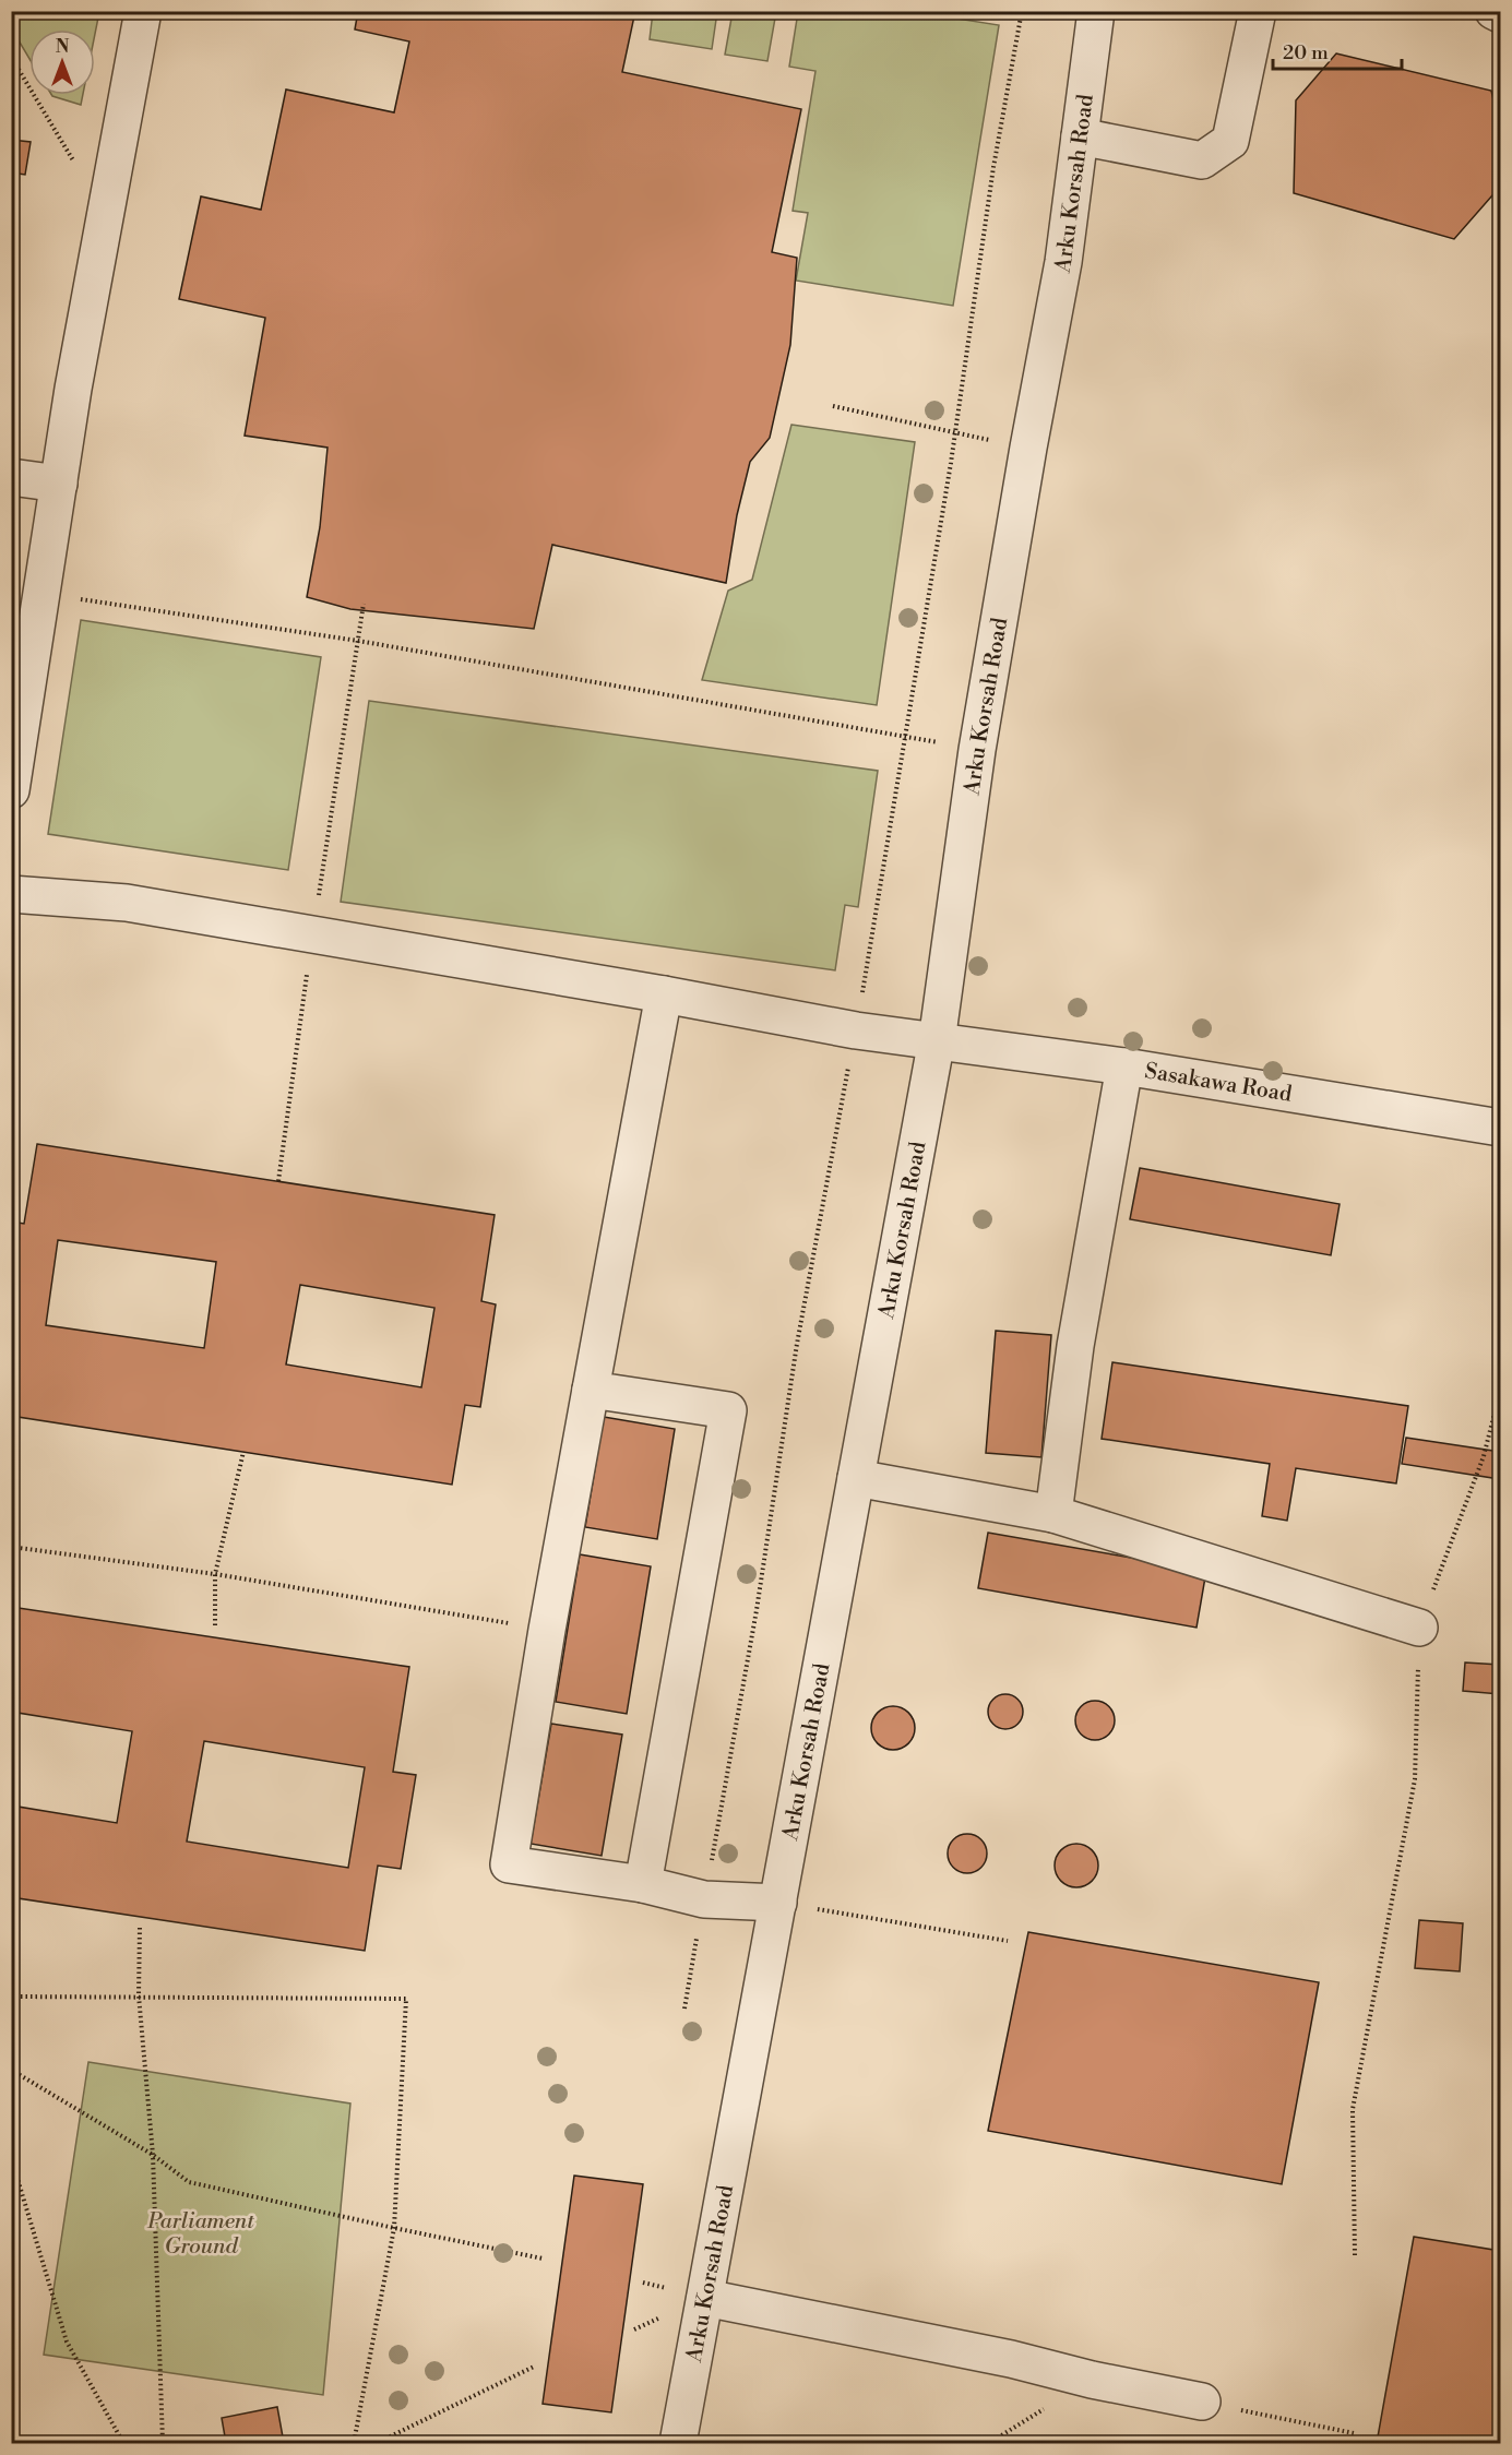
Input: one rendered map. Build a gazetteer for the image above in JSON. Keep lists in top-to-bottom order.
{
  "streets": {
    "street": ["Arku Korsah Road", "Sasakawa Road"]
  },
  "crossings": [
    ["Arku Korsah Road", "Sasakawa Road"]
  ],
  "parks": ["Parliament Ground"],
  "scale_bar": "20 m",
  "north": "top"
}
